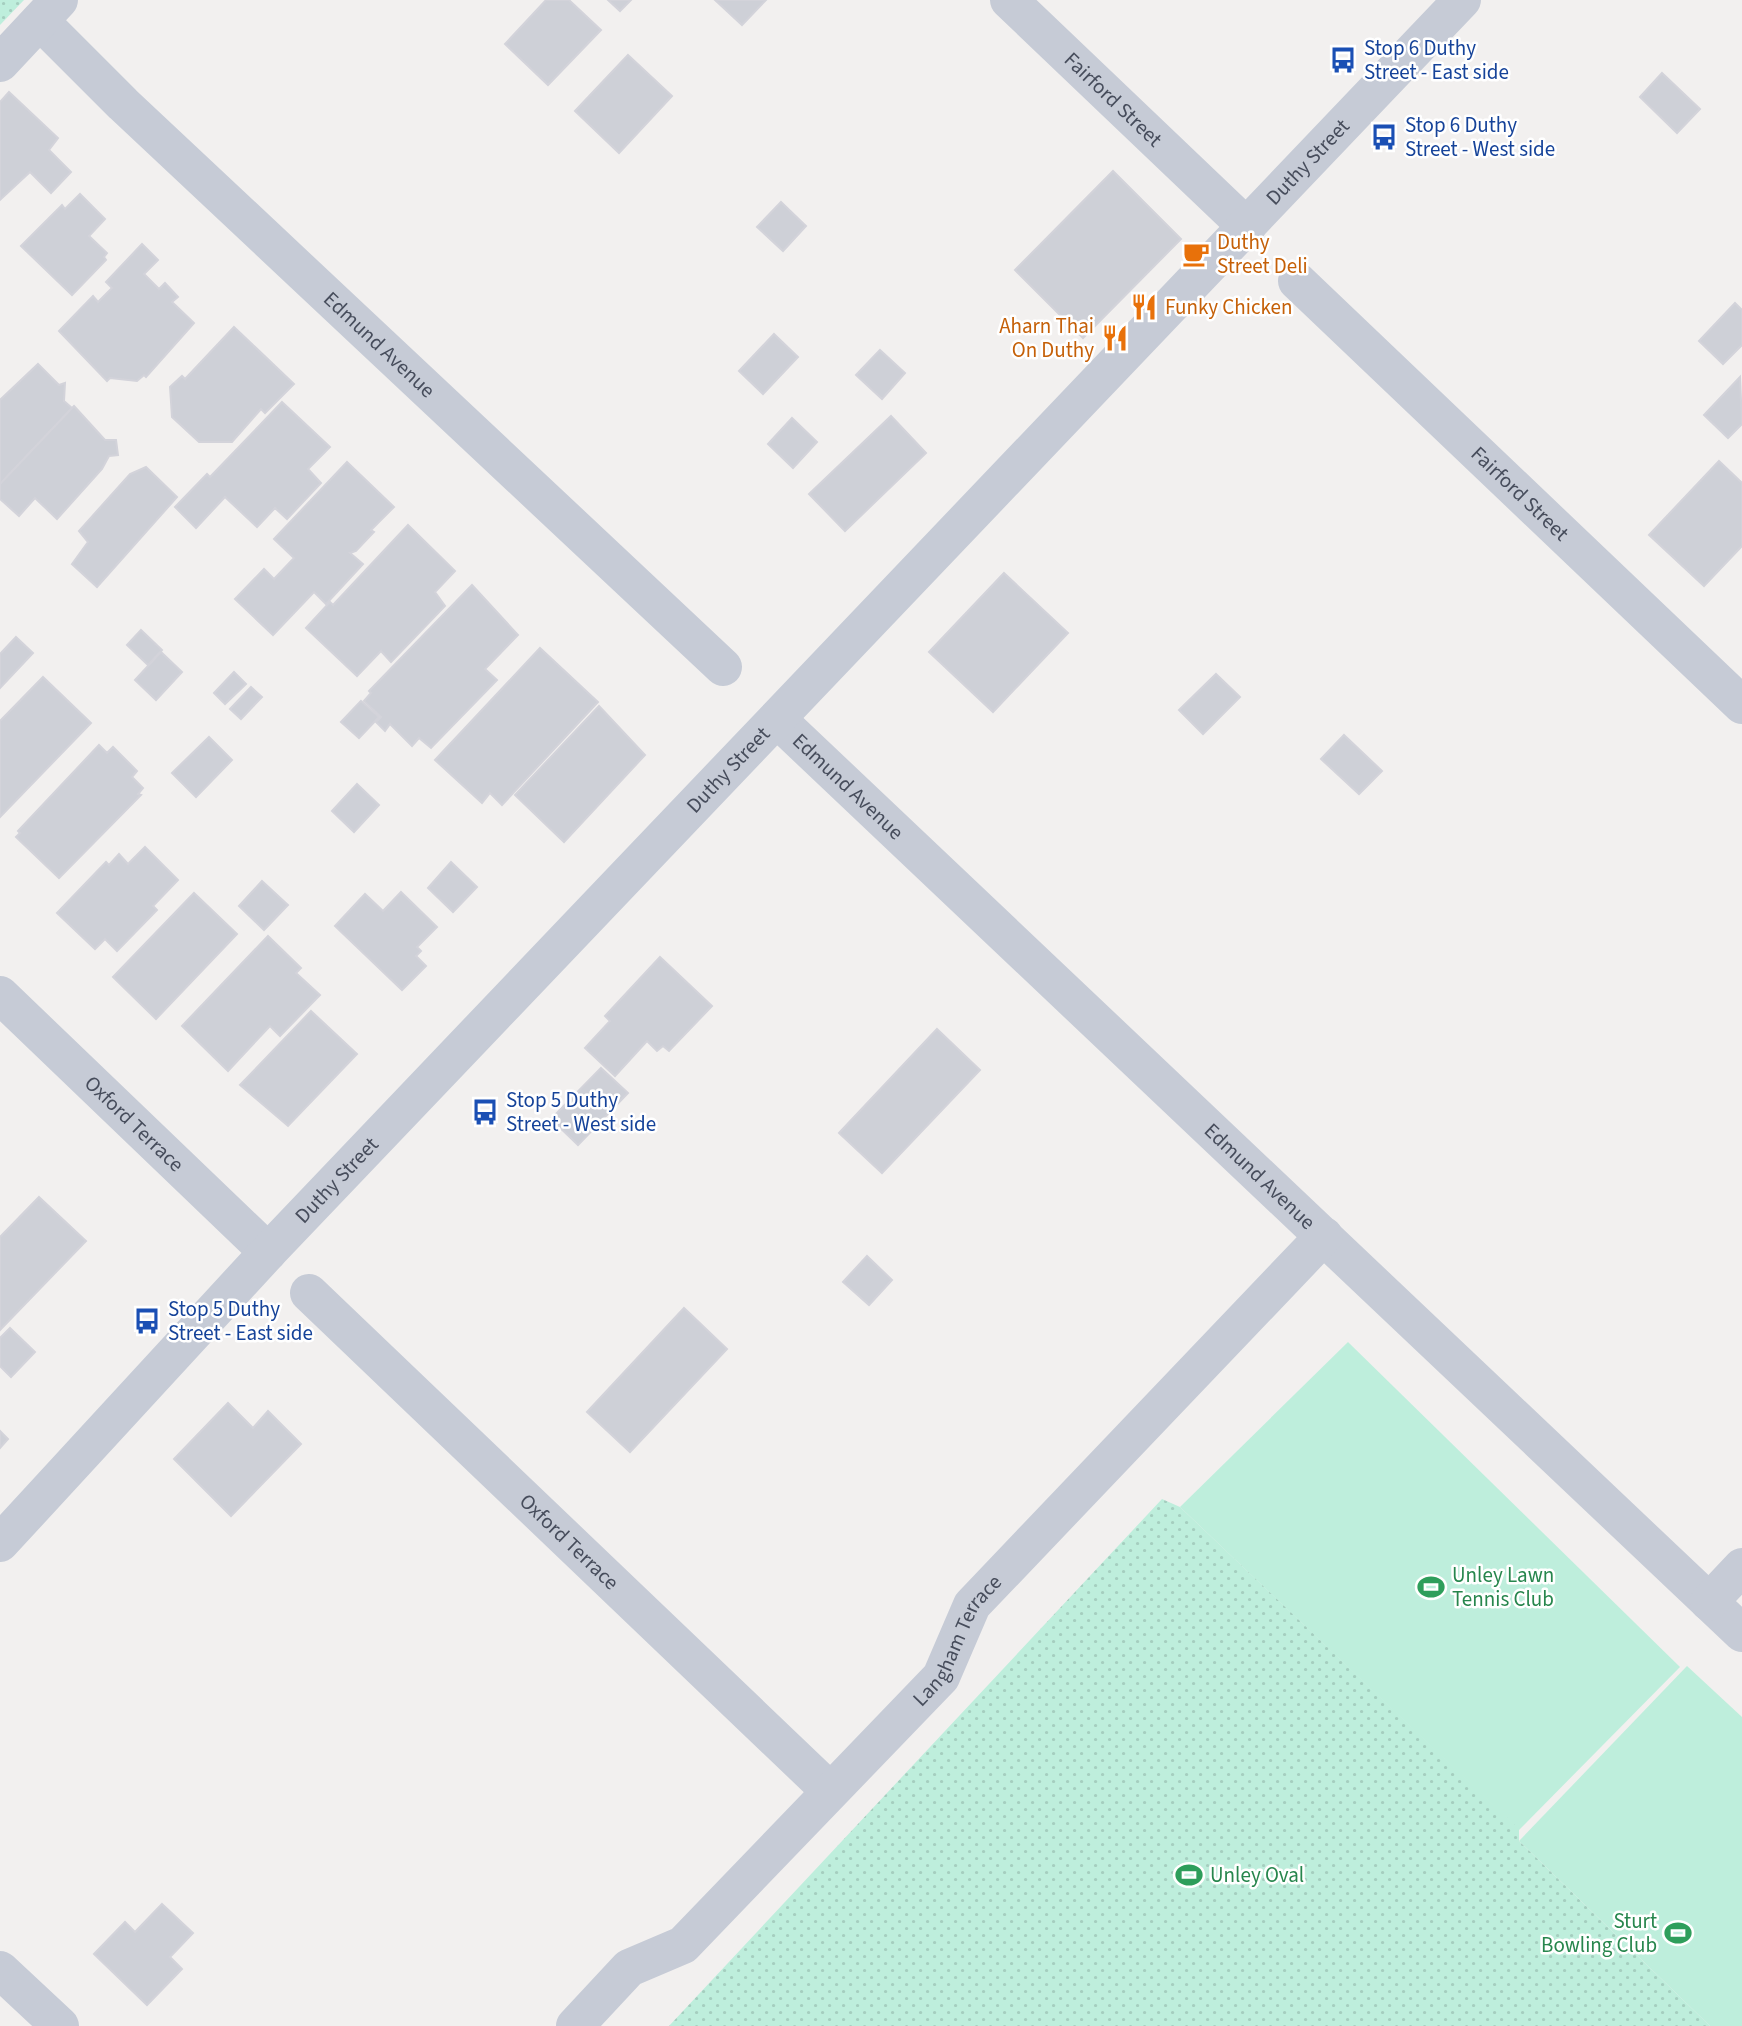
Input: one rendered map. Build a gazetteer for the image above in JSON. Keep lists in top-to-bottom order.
{
  "streets": {
    "street": [
      "Fairford Street",
      "Duthy Street",
      "Edmund Avenue",
      "Oxford Terrace",
      "Langham Terrace"
    ]
  },
  "crossings": [
    ["Fairford Street", "Duthy Street"],
    ["Duthy Street", "Edmund Avenue"],
    ["Duthy Street", "Oxford Terrace"],
    ["Edmund Avenue", "Langham Terrace"],
    ["Oxford Terrace", "Langham Terrace"]
  ],
  "places": {
    "bus stop": [
      "Stop 6 Duthy Street - East side",
      "Stop 6 Duthy Street - West side",
      "Stop 5 Duthy Street - West side",
      "Stop 5 Duthy Street - East side"
    ],
    "cafe": ["Duthy Street Deli"],
    "restaurant": ["Funky Chicken", "Aharn Thai On Duthy"],
    "sports": ["Unley Lawn Tennis Club", "Unley Oval", "Sturt Bowling Club"]
  }
}
